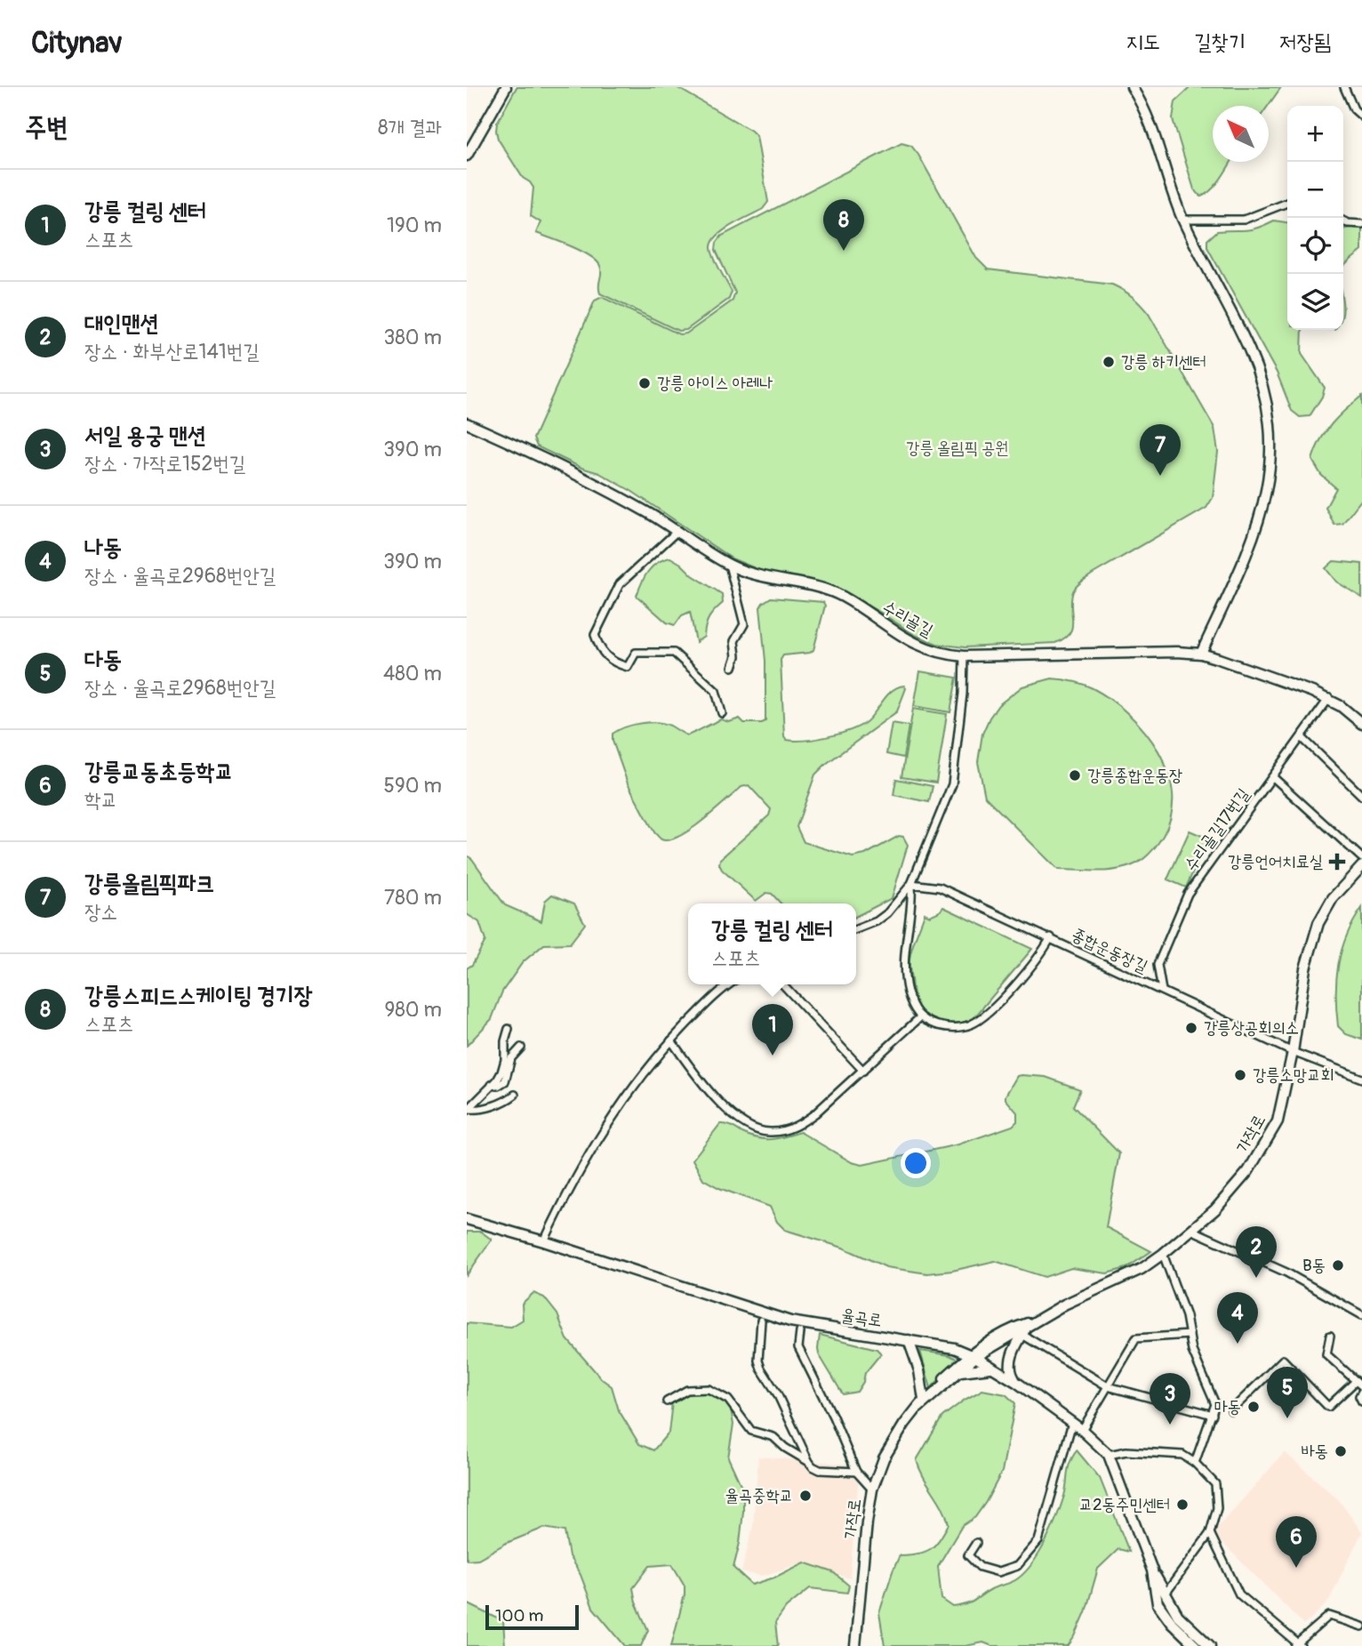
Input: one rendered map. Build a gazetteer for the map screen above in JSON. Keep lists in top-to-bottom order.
{
  "streets": {
    "street": [
      "수리골길",
      "수리골길17번길",
      "종합운동장길",
      "가작로",
      "율곡로"
    ]
  },
  "crossings": [
    ["수리골길", "수리골길17번길"],
    ["수리골길17번길", "종합운동장길"],
    ["종합운동장길", "가작로"],
    ["가작로", "율곡로"]
  ],
  "parks": ["강릉 올림픽 공원"],
  "places": {
    "other": [
      "강릉 하키센터",
      "강릉 아이스 아레나",
      "강릉종합운동장",
      "강릉상공회의소",
      "강릉소망교회",
      "B동",
      "마동",
      "바동",
      "율곡중학교",
      "교2동주민센터"
    ],
    "health": ["강릉언어치료실"]
  },
  "scale_bar": "100 m",
  "north": "top left",
  "page": {
    "header": "Citynav",
    "nav": ["지도", "길찾기", "저장됨"],
    "heading": ["주변", "8개 결과"],
    "map_buttons": ["+", "−"],
    "list": [
      {
        "mark": "1",
        "name": "강릉 컬링 센터",
        "note": "스포츠",
        "value": "190 m"
      },
      {
        "mark": "2",
        "name": "대인맨션",
        "note": "장소 · 화부산로141번길",
        "value": "380 m"
      },
      {
        "mark": "3",
        "name": "서일 용궁 맨션",
        "note": "장소 · 가작로152번길",
        "value": "390 m"
      },
      {
        "mark": "4",
        "name": "나동",
        "note": "장소 · 율곡로2968번안길",
        "value": "390 m"
      },
      {
        "mark": "5",
        "name": "다동",
        "note": "장소 · 율곡로2968번안길",
        "value": "480 m"
      },
      {
        "mark": "6",
        "name": "강릉교동초등학교",
        "note": "학교",
        "value": "590 m"
      },
      {
        "mark": "7",
        "name": "강릉올림픽파크",
        "note": "장소",
        "value": "780 m"
      },
      {
        "mark": "8",
        "name": "강릉스피드스케이팅 경기장",
        "note": "스포츠",
        "value": "980 m"
      }
    ],
    "pins": [
      "8",
      "7",
      "1",
      "2",
      "4",
      "5",
      "3",
      "6"
    ],
    "popup": ["강릉 컬링 센터", "스포츠"],
    "scale": "100 m"
  }
}
